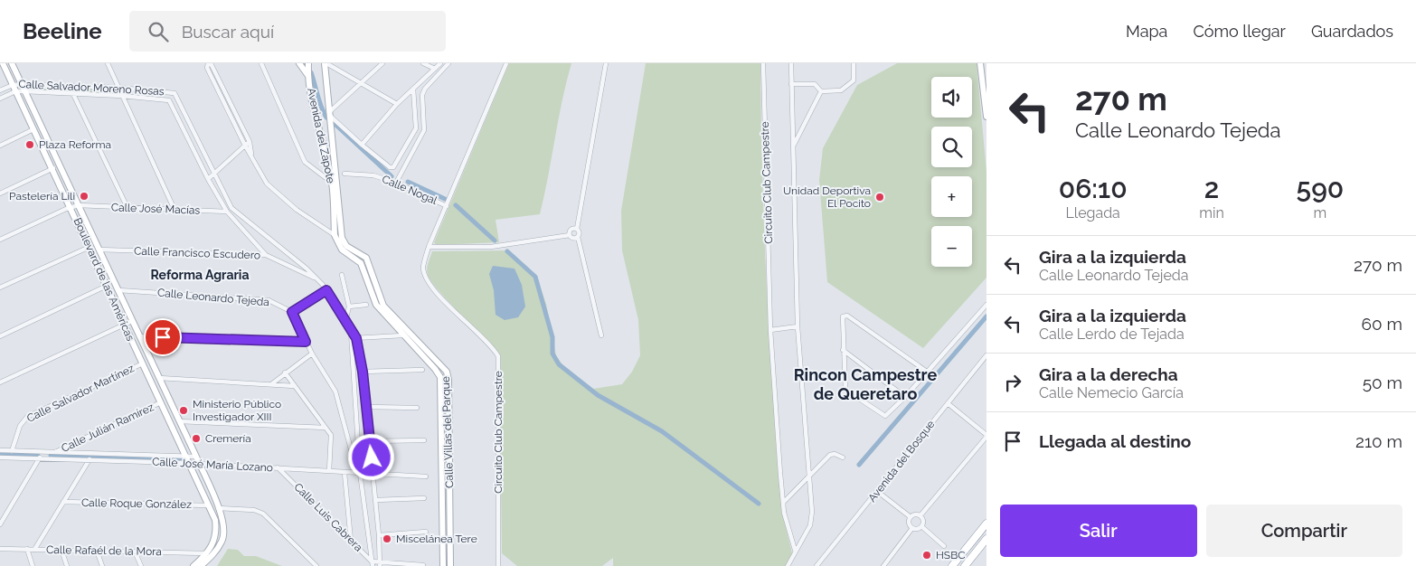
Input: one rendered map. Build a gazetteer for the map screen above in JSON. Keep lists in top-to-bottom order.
{
  "streets": {
    "main road": ["Avenida del Zapote", "Boulevard de las Américas", "Calle Villas del Parque"],
    "street": [
      "Calle Salvador Moreno Rosas",
      "Circuito Club Campestre",
      "Calle Nogal",
      "Calle José Macías",
      "Calle Francisco Escudero",
      "Calle Leonardo Tejeda",
      "Calle Salvador Martínez",
      "Calle Julián Ramírez",
      "Avenida del Bosque",
      "Calle José María Lozano",
      "Calle Roque González",
      "Calle Luis Cabrera",
      "Calle Rafaél de la Mora"
    ]
  },
  "crossings": [
    ["Calle Salvador Moreno Rosas", "Calle José Macías"],
    ["Calle Salvador Moreno Rosas", "Calle Francisco Escudero"],
    ["Calle Salvador Moreno Rosas", "Boulevard de las Américas"],
    ["Avenida del Zapote", "Calle Nogal"],
    ["Avenida del Zapote", "Calle Villas del Parque"],
    ["Circuito Club Campestre", "Calle Nogal"],
    ["Calle José Macías", "Boulevard de las Américas"],
    ["Calle Francisco Escudero", "Boulevard de las Américas"],
    ["Boulevard de las Américas", "Calle Leonardo Tejeda"],
    ["Boulevard de las Américas", "Calle Salvador Martínez"],
    ["Boulevard de las Américas", "Calle Julián Ramírez"],
    ["Boulevard de las Américas", "Calle José María Lozano"],
    ["Boulevard de las Américas", "Calle Roque González"],
    ["Boulevard de las Américas", "Calle Rafaél de la Mora"],
    ["Calle Salvador Martínez", "Calle José María Lozano"],
    ["Calle Julián Ramírez", "Calle José María Lozano"],
    ["Calle José María Lozano", "Calle Luis Cabrera"]
  ],
  "districts": ["Reforma Agraria", "Rincon Campestre de Queretaro"],
  "places": [
    "Plaza Reforma",
    "Pastelería Lili",
    "Unidad Deportiva El Pocito",
    "Ministerio Público Investigador XIII",
    "Cremería",
    "Miscelánea Tere",
    "HSBC"
  ],
  "page": {
    "header": "Beeline",
    "search": "Buscar aquí",
    "nav": ["Mapa", "Cómo llegar", "Guardados"],
    "turn": ["270 m", "Calle Leonardo Tejeda"],
    "map_buttons": ["+", "−"],
    "eta": [
      "06:10",
      "Llegada",
      "2",
      "min",
      "590",
      "m"
    ],
    "list": [
      {
        "name": "Gira a la izquierda",
        "note": "Calle Leonardo Tejeda",
        "value": "270 m"
      },
      {
        "name": "Gira a la izquierda",
        "note": "Calle Lerdo de Tejada",
        "value": "60 m"
      },
      {
        "name": "Gira a la derecha",
        "note": "Calle Nemecio García",
        "value": "50 m"
      },
      {
        "name": "Llegada al destino",
        "value": "210 m"
      }
    ],
    "buttons": ["Salir", "Compartir"]
  }
}
